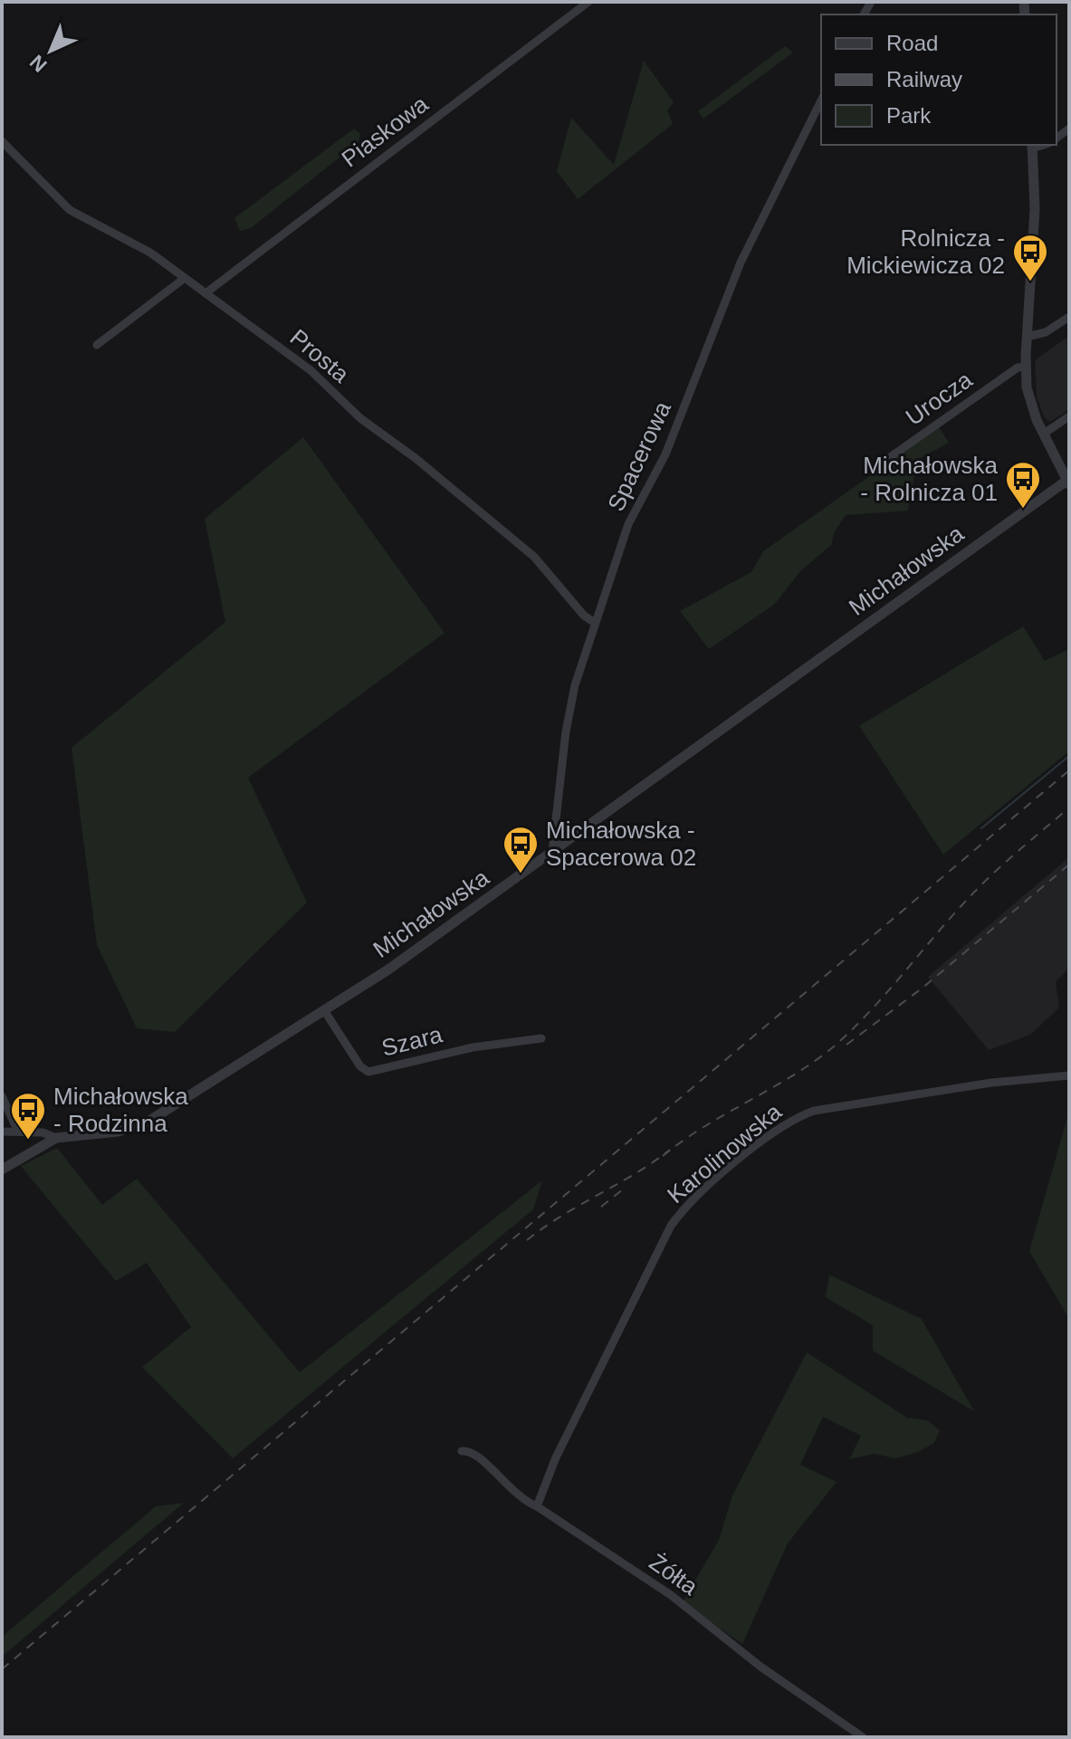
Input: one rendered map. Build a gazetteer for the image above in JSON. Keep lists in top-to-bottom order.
{
  "streets": {
    "street": [
      "Piaskowa",
      "Prosta",
      "Urocza",
      "Spacerowa",
      "Michałowska",
      "Szara",
      "Karolinowska",
      "Żółta"
    ]
  },
  "crossings": [
    ["Piaskowa", "Prosta"],
    ["Prosta", "Spacerowa"],
    ["Spacerowa", "Michałowska"],
    ["Michałowska", "Szara"],
    ["Karolinowska", "Żółta"]
  ],
  "places": {
    "bus stop": [
      "Rolnicza - Mickiewicza 02",
      "Michałowska - Rolnicza 01",
      "Michałowska - Spacerowa 02",
      "Michałowska - Rodzinna"
    ]
  },
  "legend": ["Road", "Railway", "Park"],
  "north": "bottom left"
}
